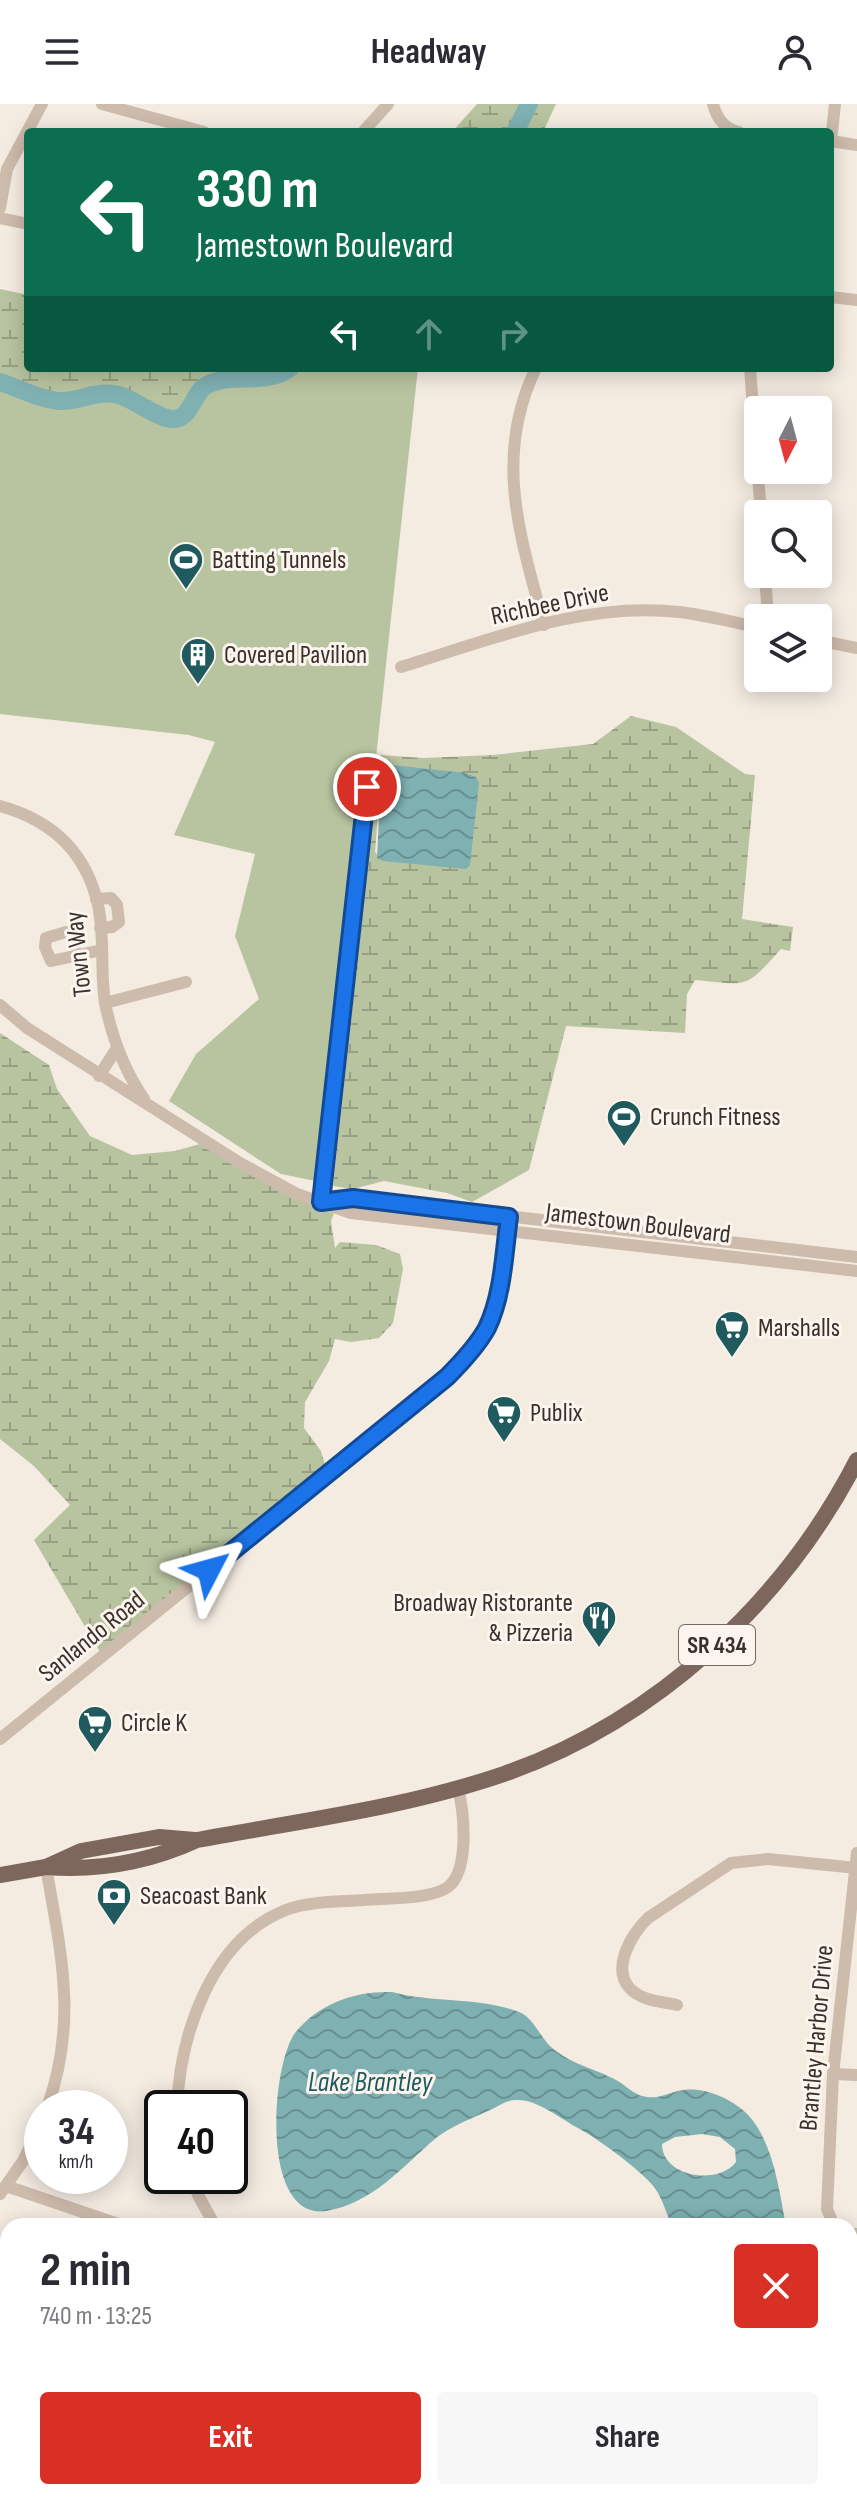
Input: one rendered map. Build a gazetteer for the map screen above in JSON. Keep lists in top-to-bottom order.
{
  "streets": {
    "main road": ["SR 434"],
    "street": [
      "Richbee Drive",
      "Town Way",
      "Jamestown Boulevard",
      "Sanlando Road",
      "Brantley Harbor Drive"
    ]
  },
  "crossings": [
    ["Town Way", "Jamestown Boulevard"],
    ["Jamestown Boulevard", "Sanlando Road"]
  ],
  "water": ["Lake Brantley"],
  "places": {
    "sports": ["Batting Tunnels", "Crunch Fitness"],
    "building": ["Covered Pavilion"],
    "supermarket": ["Marshalls", "Publix", "Circle K"],
    "restaurant": ["Broadway Ristorante & Pizzeria"],
    "bank": ["Seacoast Bank"]
  },
  "north": "bottom",
  "page": {
    "header": "Headway",
    "turn": ["330 m", "Jamestown Boulevard"],
    "speed": "34 km/h",
    "limit": "40",
    "heading": ["2 min", "740 m · 13:25"],
    "buttons": ["Exit", "Share"]
  }
}
